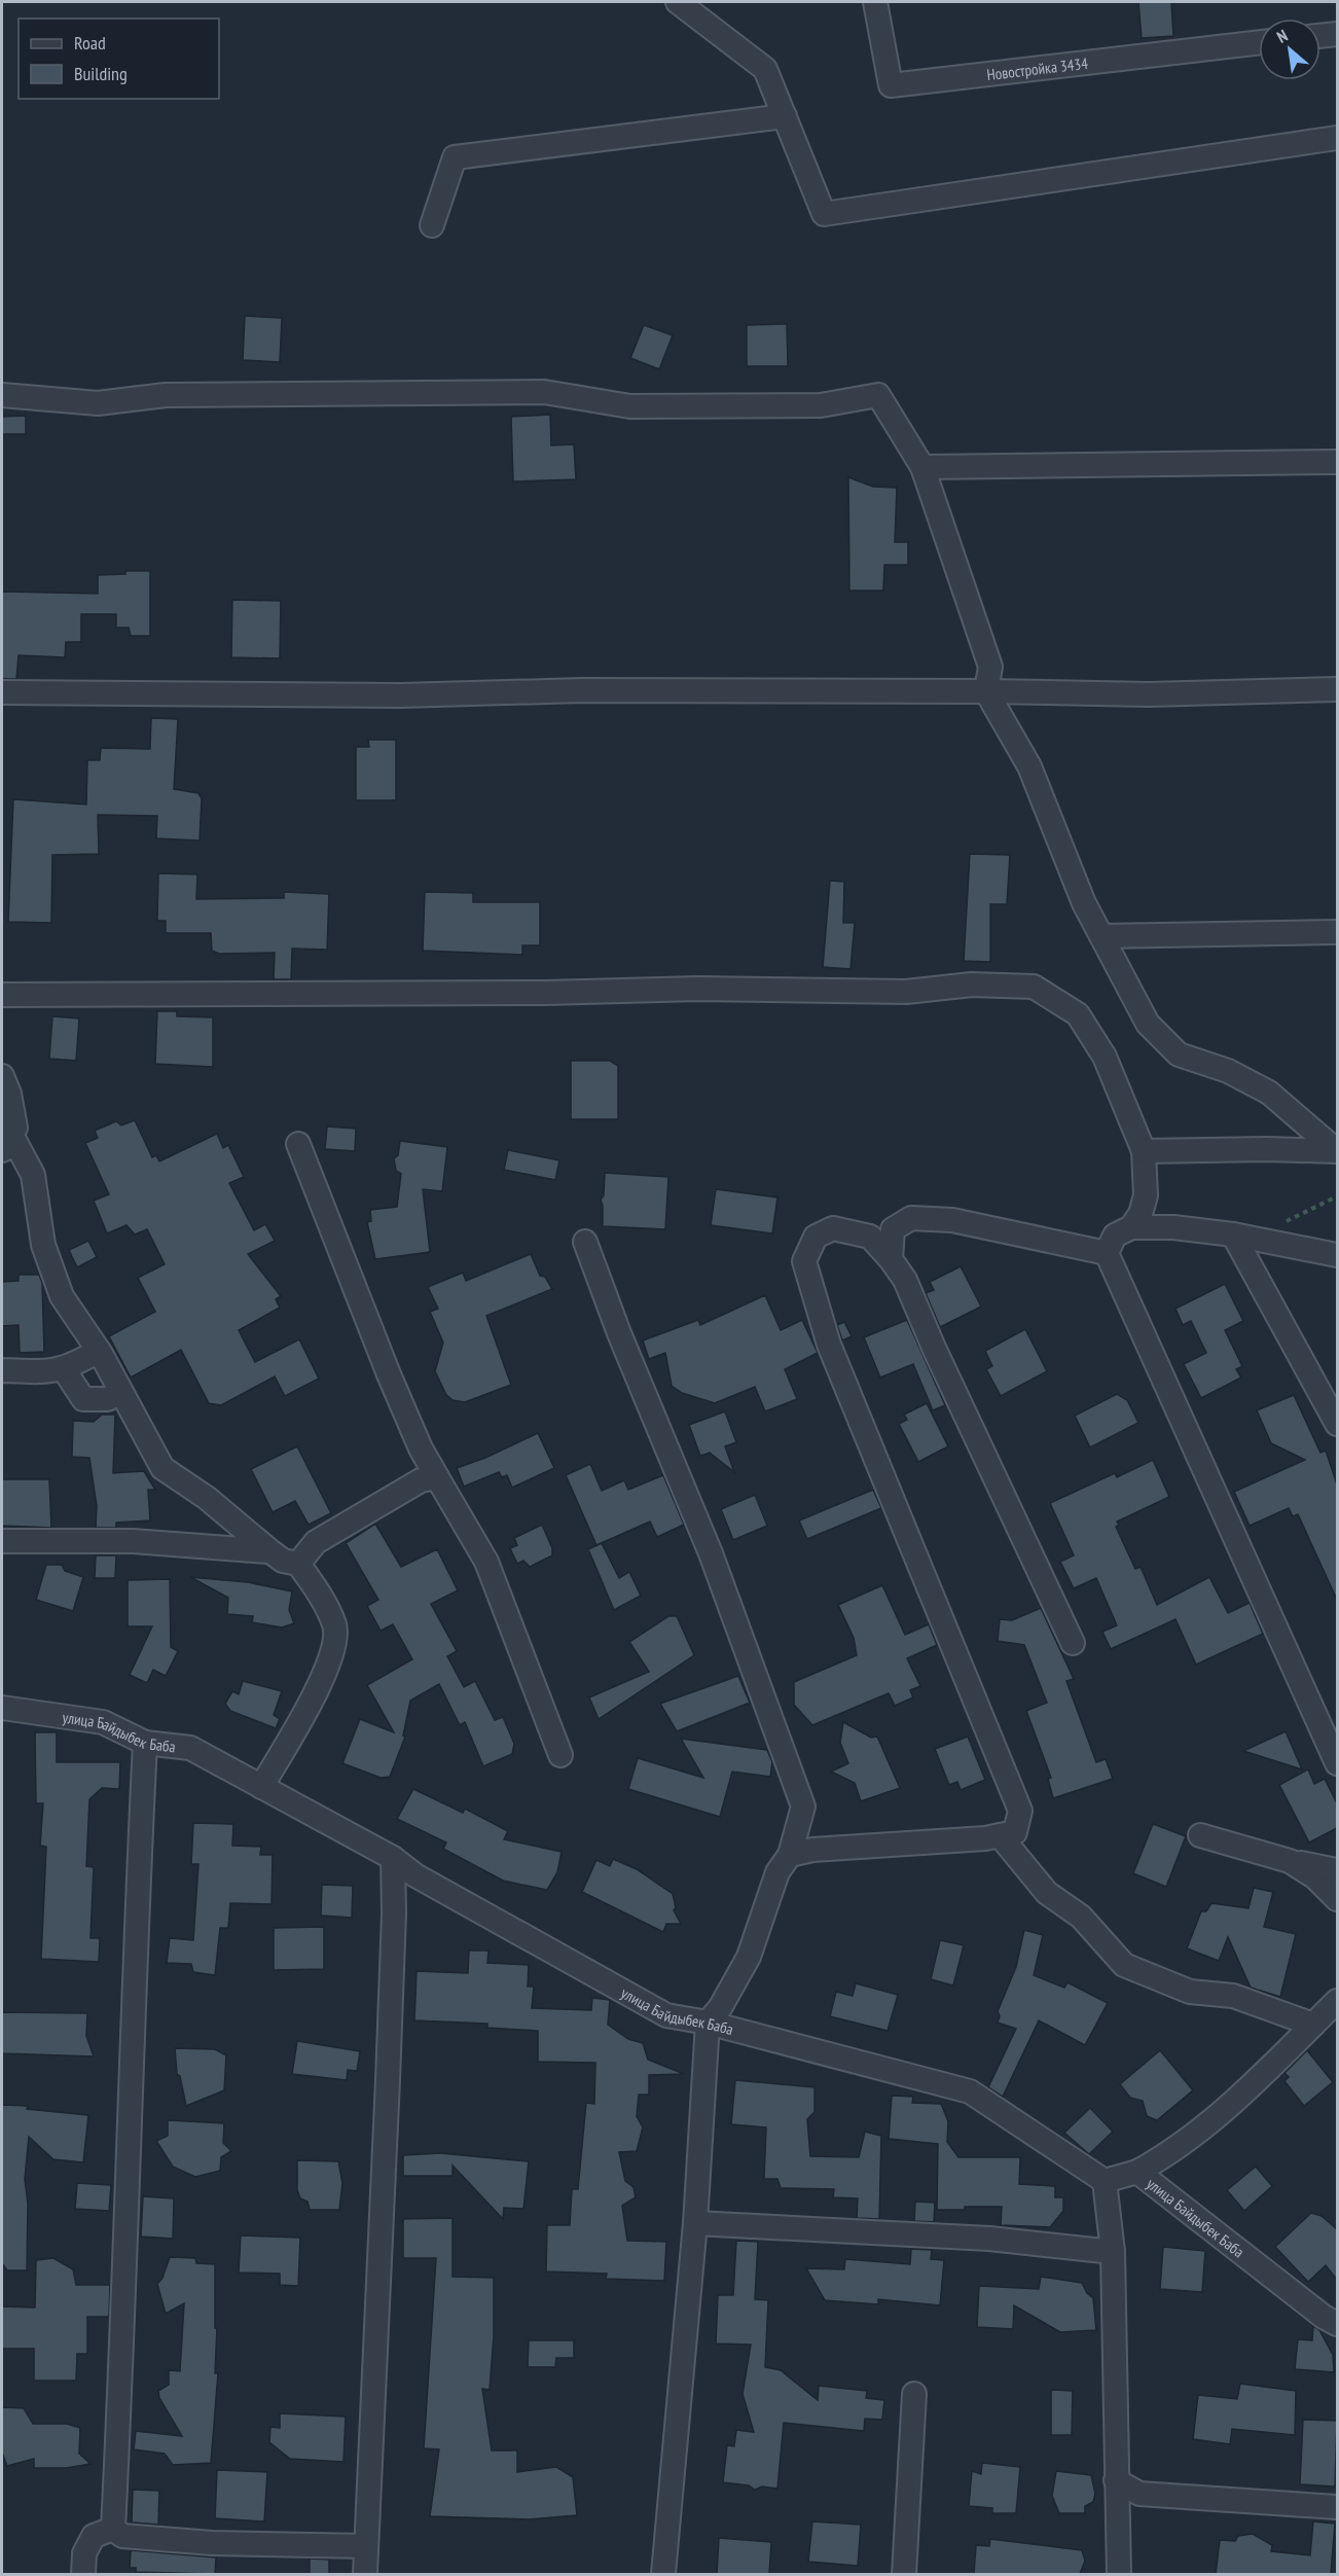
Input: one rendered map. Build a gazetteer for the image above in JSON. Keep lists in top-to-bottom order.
{
  "streets": {
    "street": ["Новостройка 3434", "улица Байдыбек Баба"]
  },
  "legend": ["Road", "Building"],
  "north": "top left"
}
